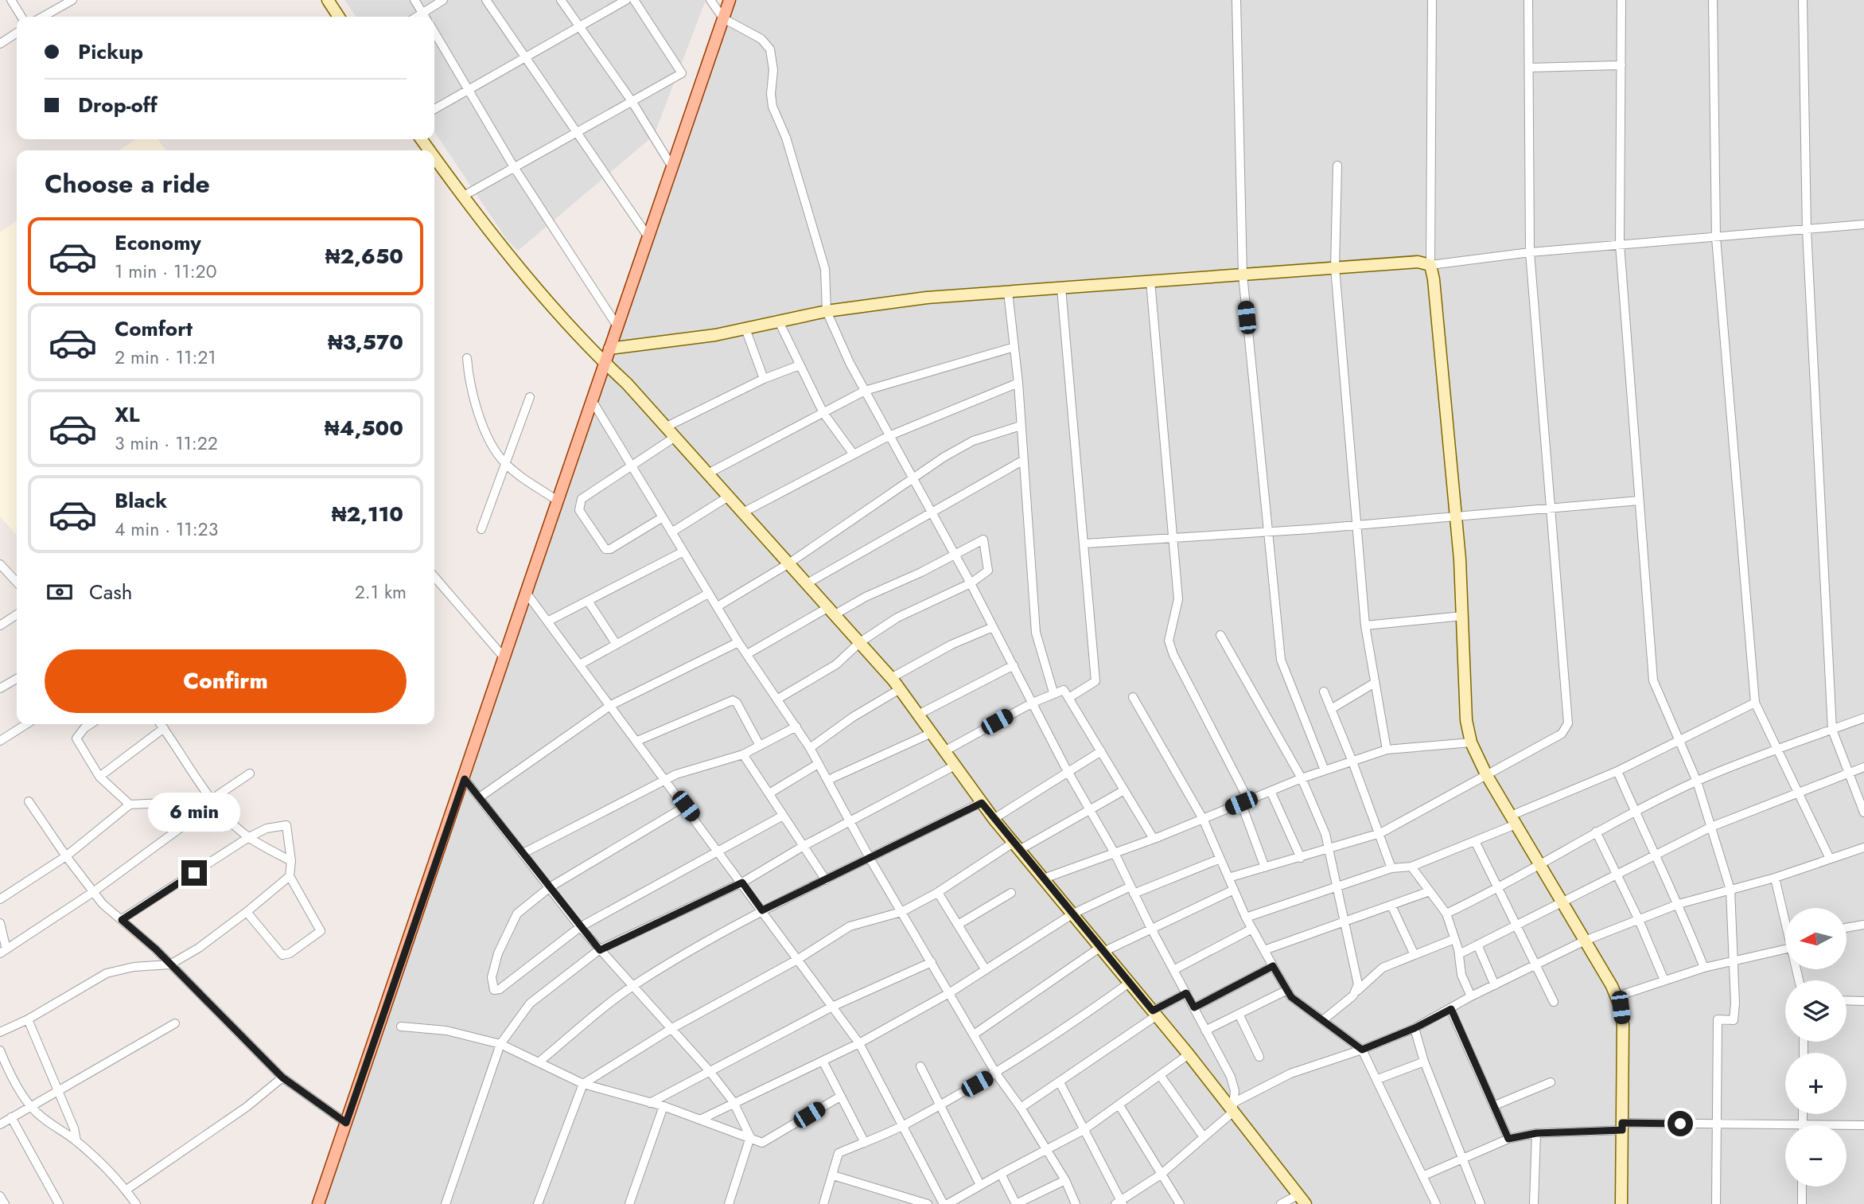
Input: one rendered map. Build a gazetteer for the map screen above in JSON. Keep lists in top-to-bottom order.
{
  "north": "left",
  "page": {
    "banner": ["Pickup", "Drop-off"],
    "heading": "Choose a ride",
    "list": [
      {
        "name": "Economy",
        "note": "1 min · 11:20",
        "value": "₦2,650"
      },
      {
        "name": "Comfort",
        "note": "2 min · 11:21",
        "value": "₦3,570"
      },
      {
        "name": "XL",
        "note": "3 min · 11:22",
        "value": "₦4,500"
      },
      {
        "name": "Black",
        "note": "4 min · 11:23",
        "value": "₦2,110"
      }
    ],
    "pay": ["Cash", "2.1 km"],
    "buttons": "Confirm",
    "bubble": "6 min",
    "map_buttons": ["+", "−"]
  }
}
